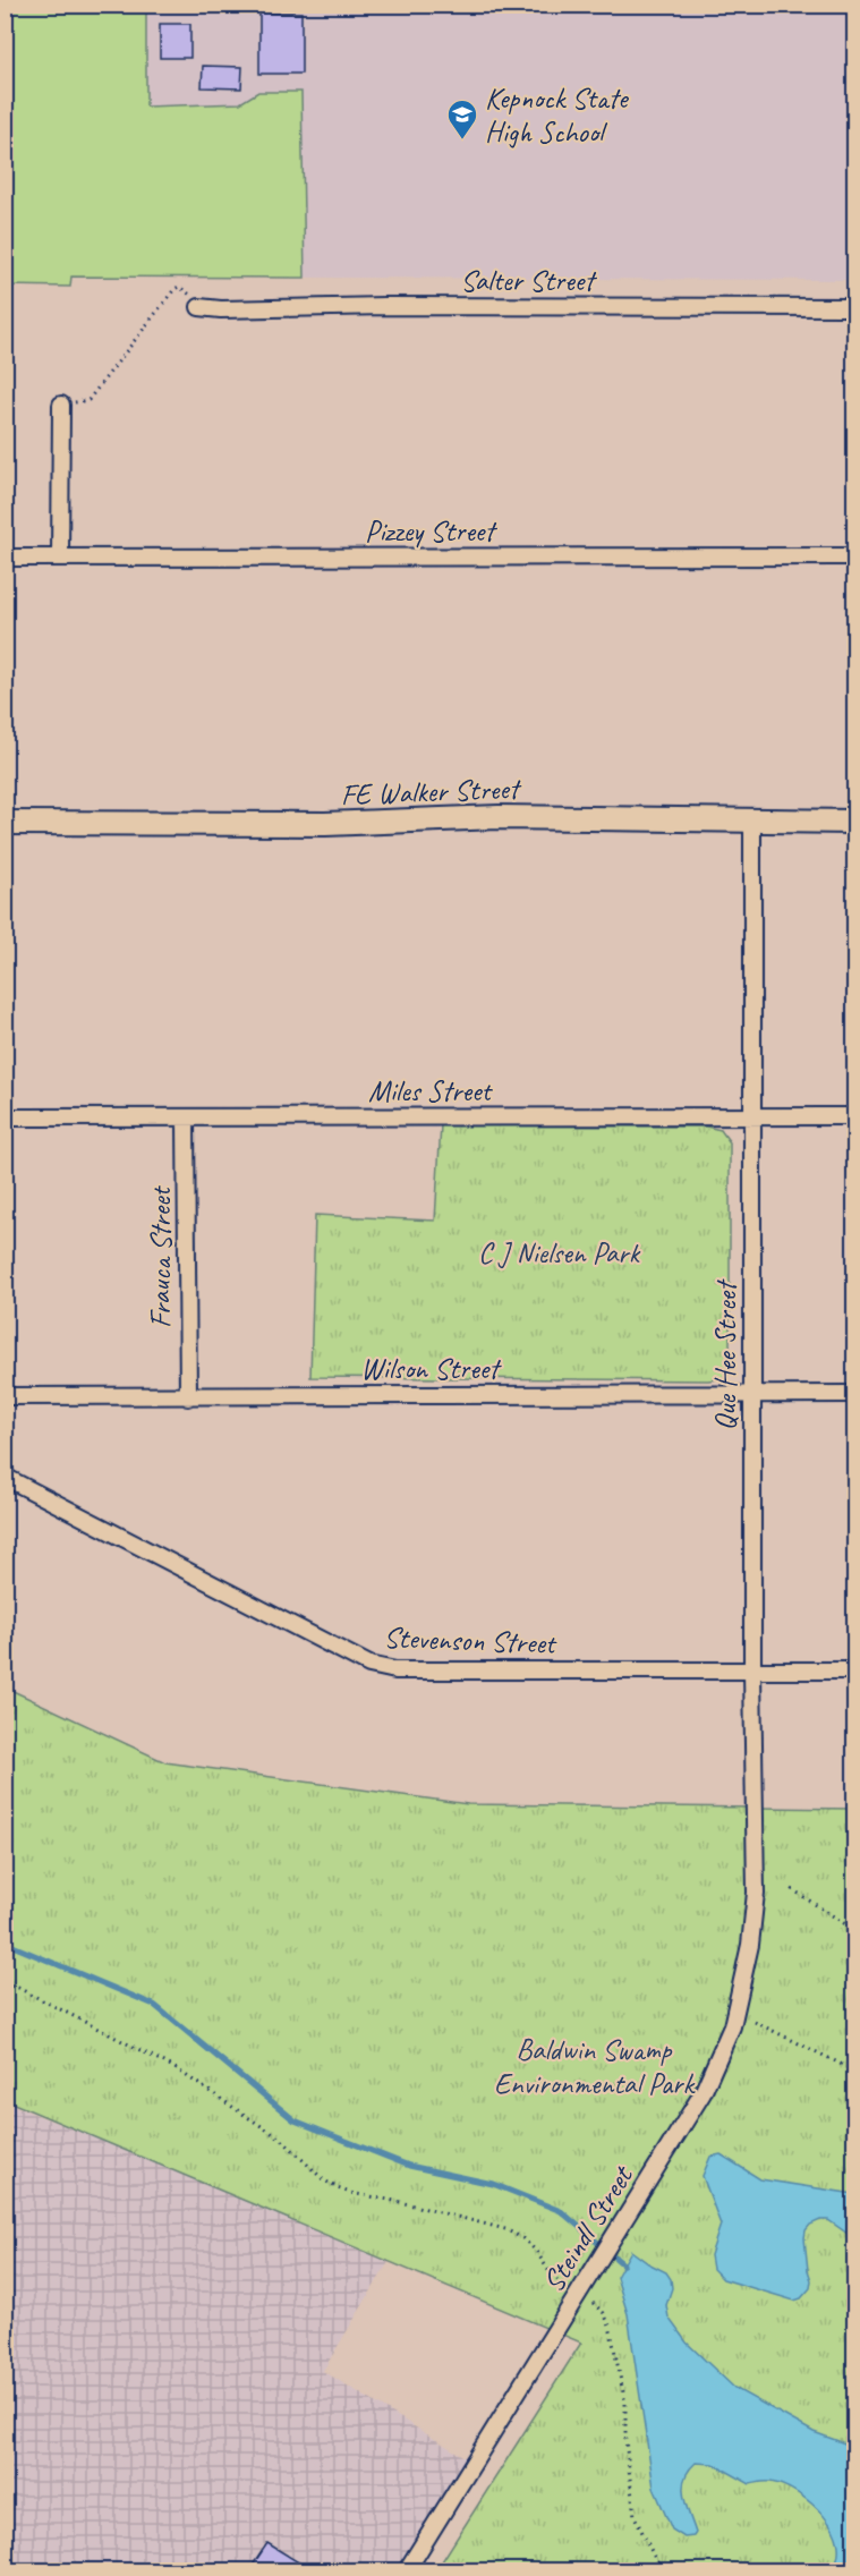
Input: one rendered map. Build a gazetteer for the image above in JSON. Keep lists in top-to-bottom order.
{
  "streets": {
    "main road": ["FE Walker Street"],
    "street": [
      "Salter Street",
      "Pizzey Street",
      "Miles Street",
      "Frauca Street",
      "Que Hee Street",
      "Wilson Street",
      "Stevenson Street",
      "Steindl Street"
    ]
  },
  "crossings": [
    ["FE Walker Street", "Que Hee Street"],
    ["Miles Street", "Frauca Street"],
    ["Miles Street", "Que Hee Street"],
    ["Frauca Street", "Wilson Street"],
    ["Que Hee Street", "Wilson Street"],
    ["Que Hee Street", "Stevenson Street"],
    ["Que Hee Street", "Steindl Street"]
  ],
  "parks": ["C J Nielsen Park", "Baldwin Swamp Environmental Park"],
  "places": {
    "school or university": ["Kepnock State High School"]
  }
}
